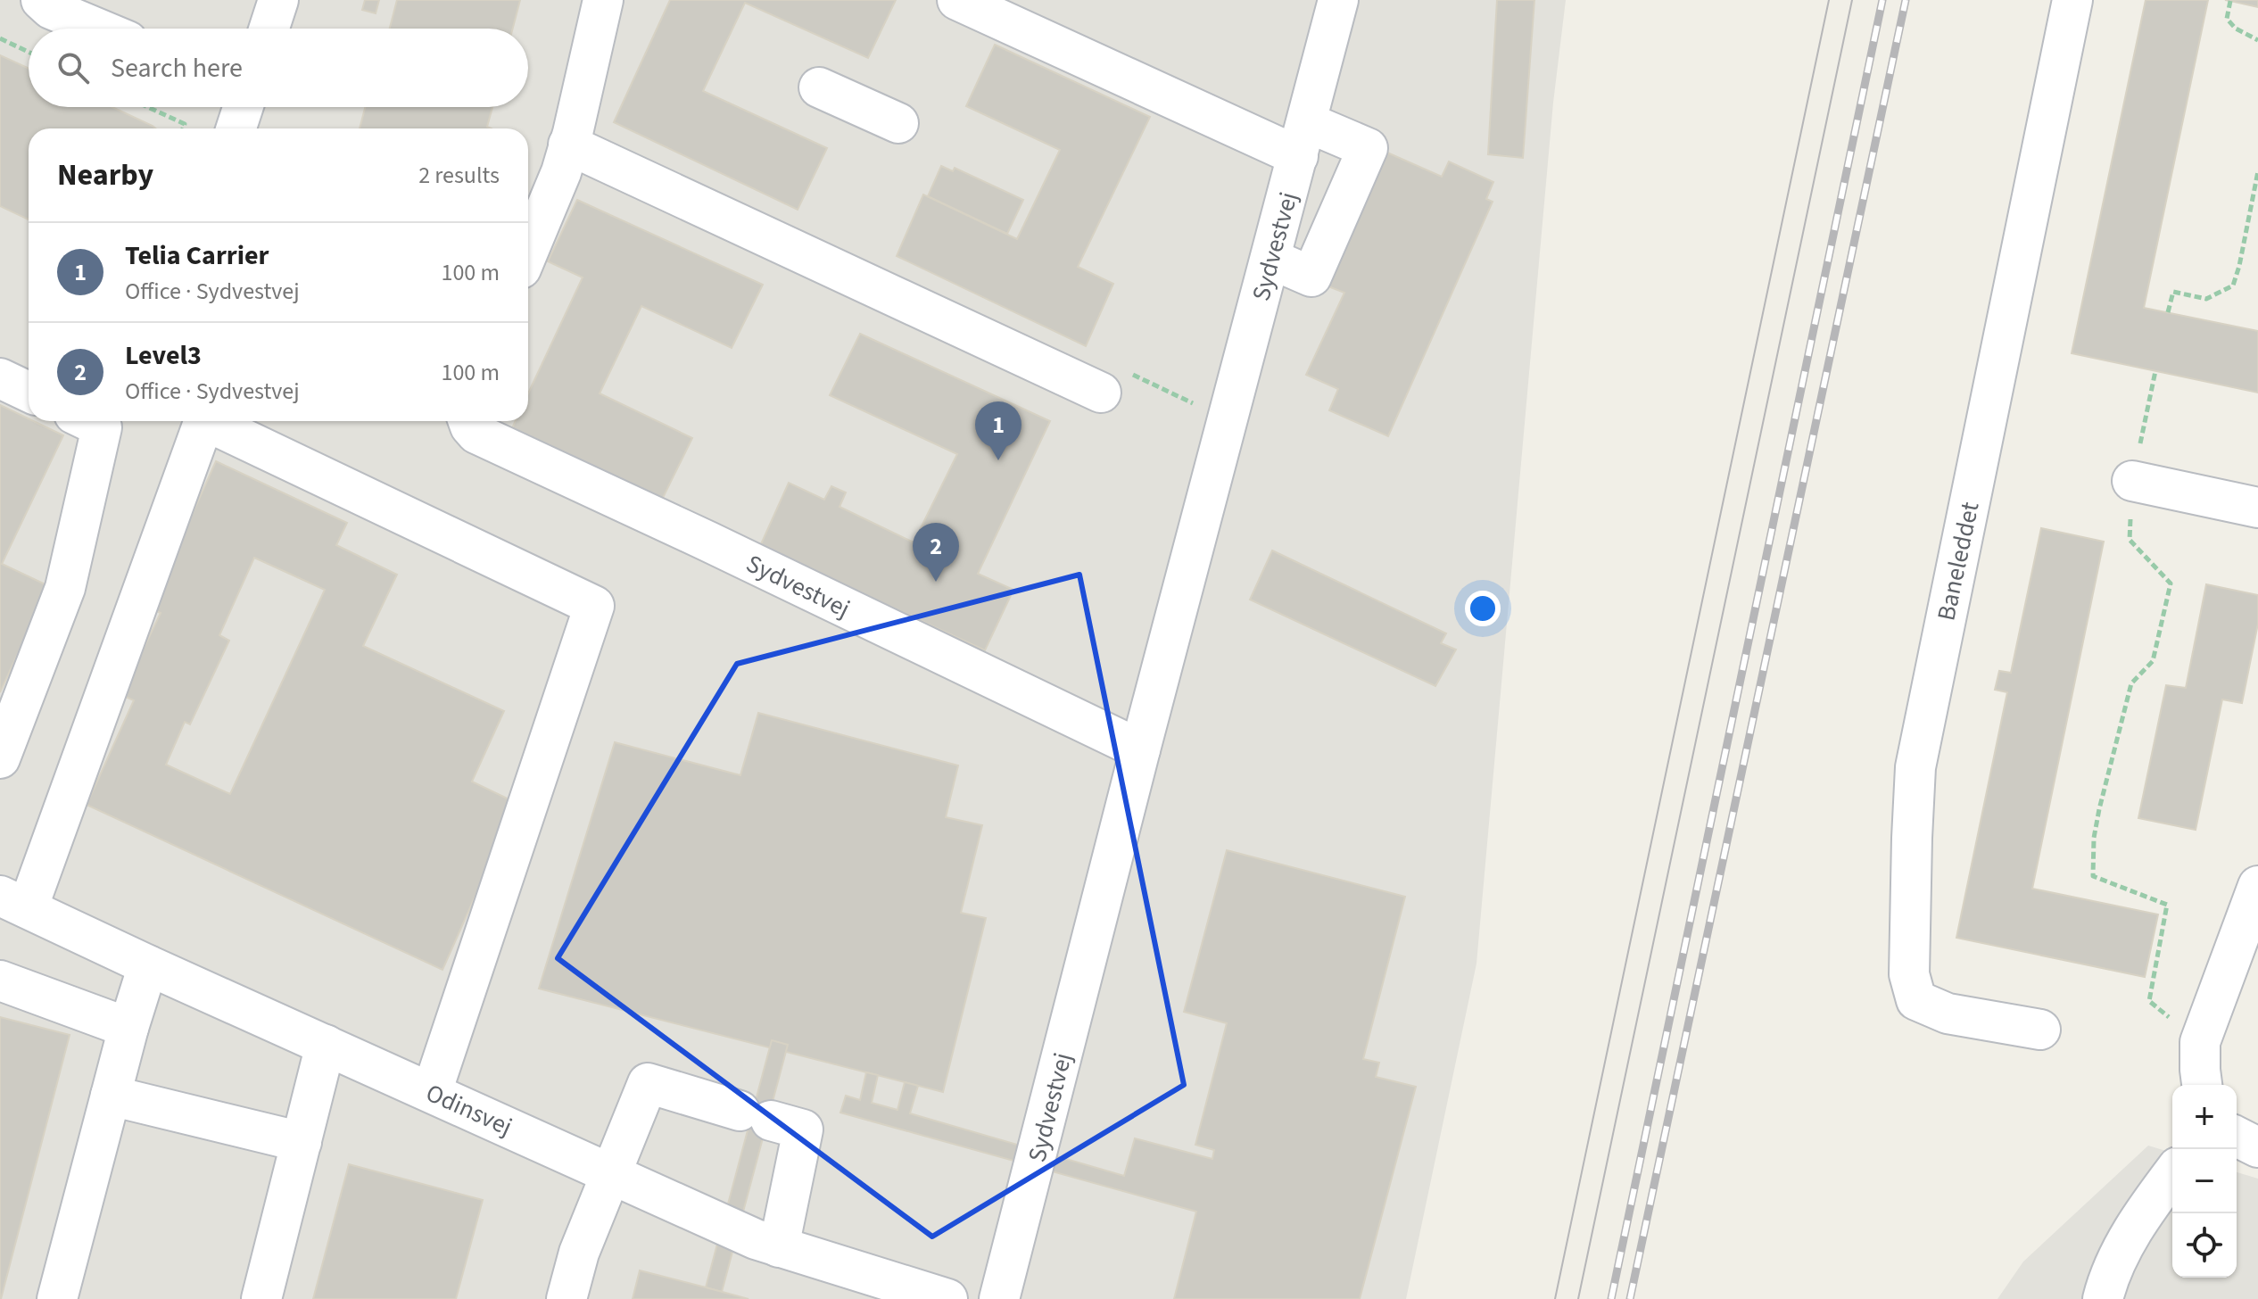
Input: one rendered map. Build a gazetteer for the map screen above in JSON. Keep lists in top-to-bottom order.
{
  "streets": {
    "street": ["Sydvestvej", "Baneleddet", "Odinsvej"]
  },
  "page": {
    "search": "Search here",
    "heading": ["Nearby", "2 results"],
    "list": [
      {
        "mark": "1",
        "name": "Telia Carrier",
        "note": "Office · Sydvestvej",
        "value": "100 m"
      },
      {
        "mark": "2",
        "name": "Level3",
        "note": "Office · Sydvestvej",
        "value": "100 m"
      }
    ],
    "pins": ["1", "2"],
    "map_buttons": ["+", "−"]
  }
}
